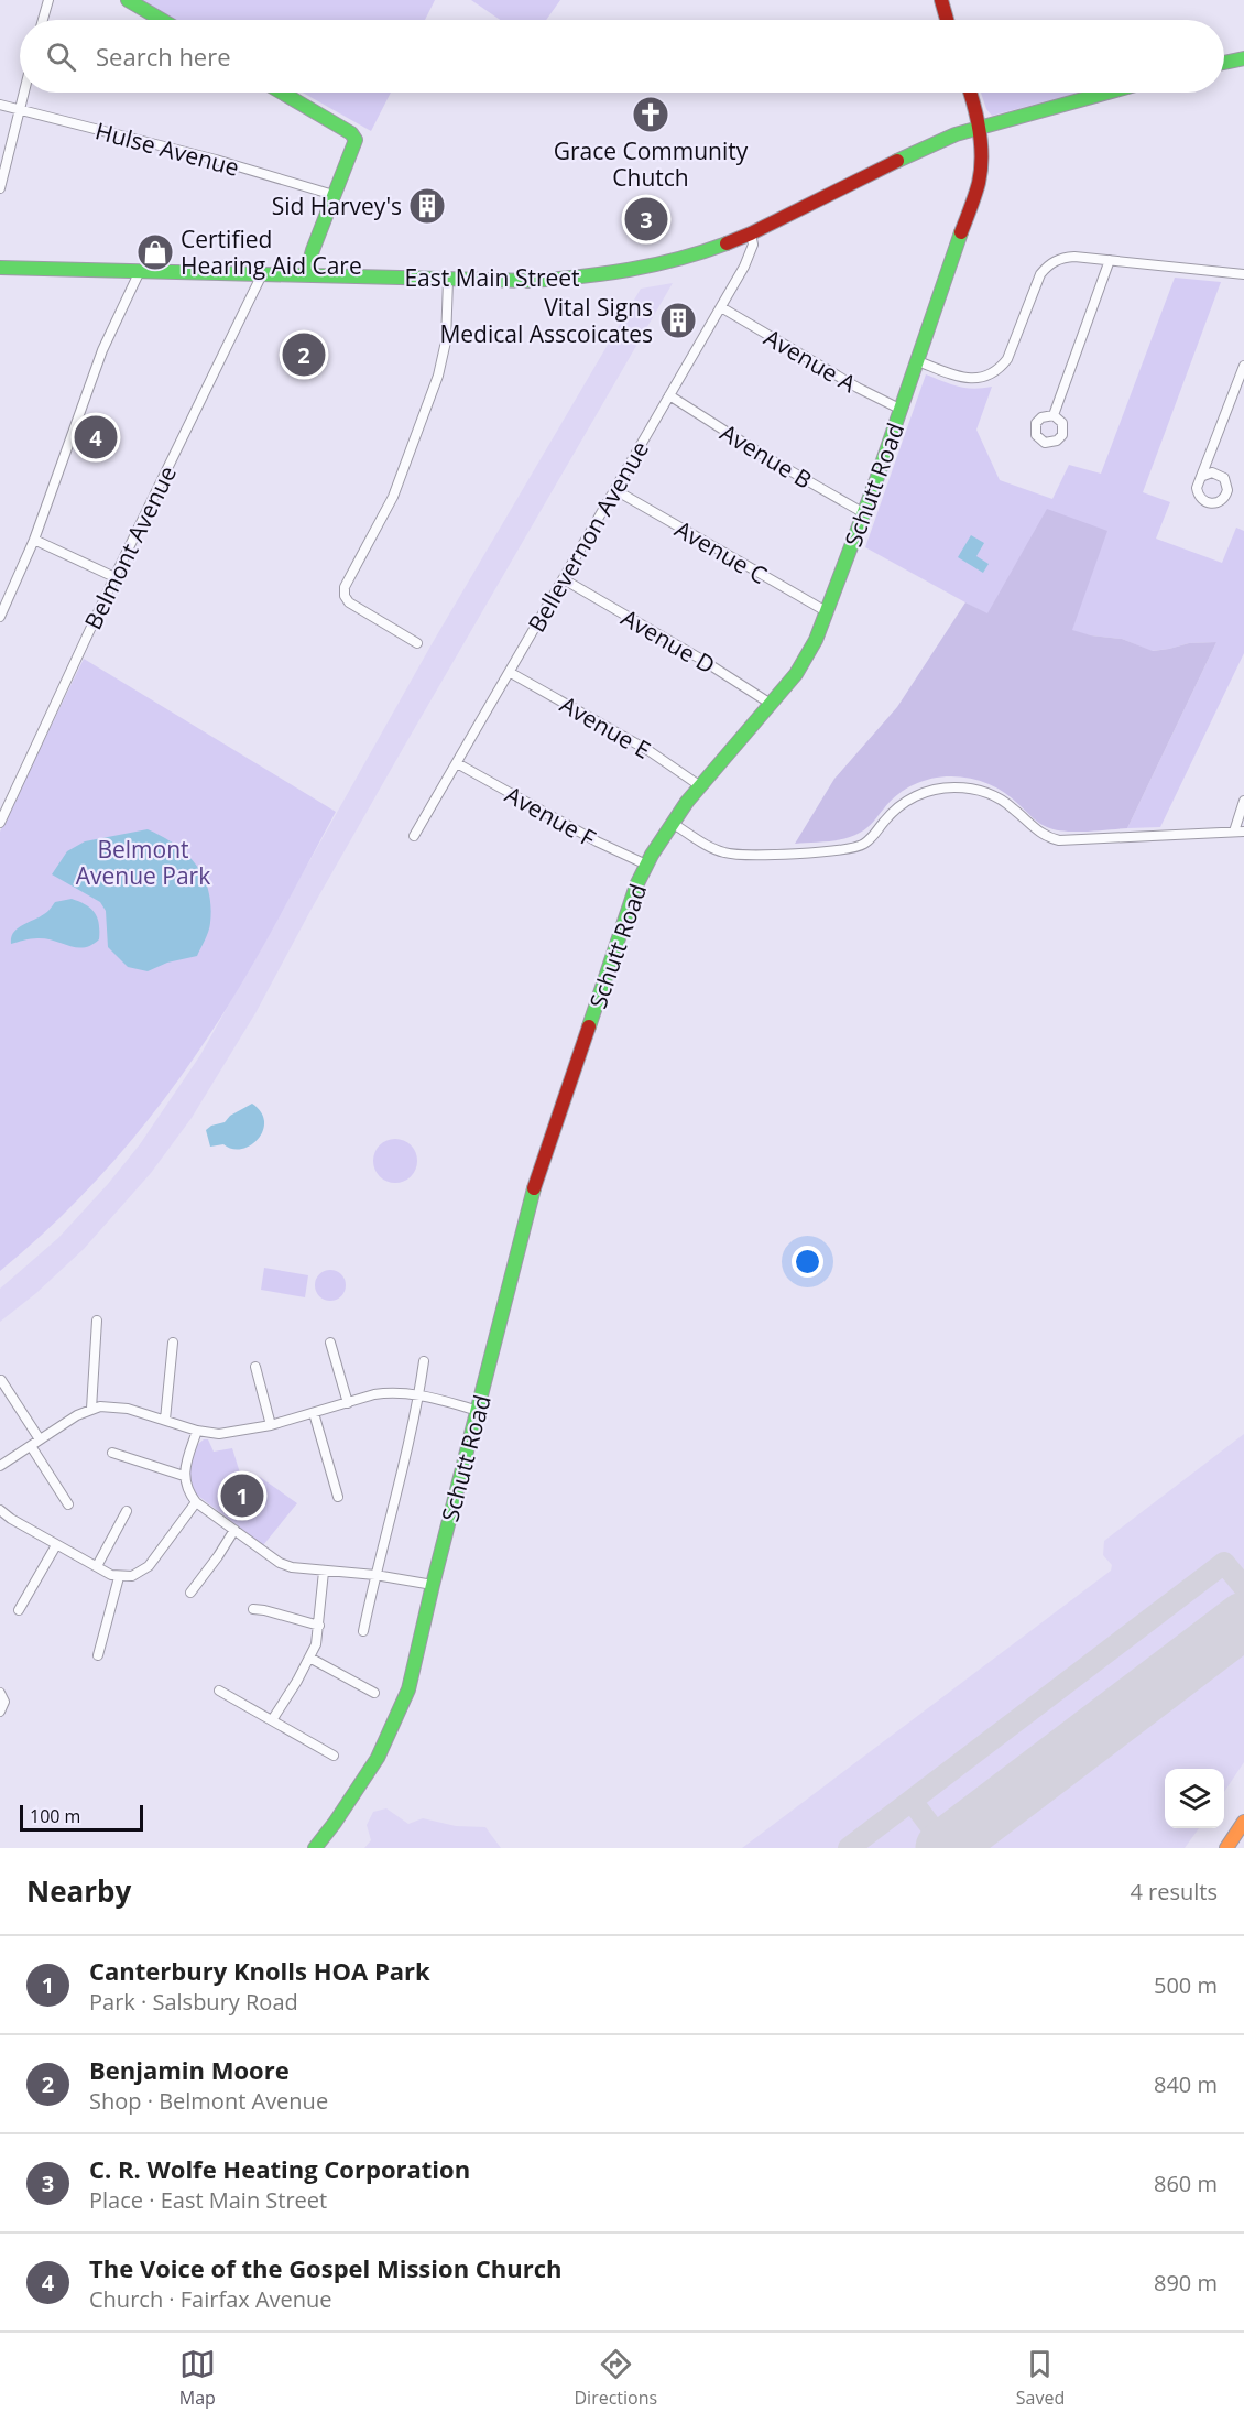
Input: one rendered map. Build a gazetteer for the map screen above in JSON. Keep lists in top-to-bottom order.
{
  "streets": {
    "main road": ["East Main Street", "Schutt Road"],
    "street": [
      "Hulse Avenue",
      "Avenue A",
      "Avenue B",
      "Bellevernon Avenue",
      "Belmont Avenue",
      "Avenue C",
      "Avenue D",
      "Avenue E",
      "Avenue F"
    ]
  },
  "crossings": [
    ["East Main Street", "Schutt Road"],
    ["East Main Street", "Bellevernon Avenue"],
    ["East Main Street", "Belmont Avenue"],
    ["Avenue A", "Schutt Road"],
    ["Avenue A", "Bellevernon Avenue"],
    ["Avenue B", "Schutt Road"],
    ["Avenue B", "Bellevernon Avenue"],
    ["Schutt Road", "Avenue C"],
    ["Schutt Road", "Avenue D"],
    ["Schutt Road", "Avenue E"],
    ["Schutt Road", "Avenue F"],
    ["Bellevernon Avenue", "Avenue C"],
    ["Bellevernon Avenue", "Avenue D"],
    ["Bellevernon Avenue", "Avenue E"],
    ["Bellevernon Avenue", "Avenue F"]
  ],
  "parks": ["Belmont Avenue Park"],
  "places": {
    "church": ["Grace Community Chutch"],
    "building": ["Sid Harvey's", "Vital Signs Medical Asscoicates"],
    "shop": ["Certified Hearing Aid Care"]
  },
  "scale_bar": "100 m",
  "page": {
    "search": "Search here",
    "pins": [
      "3",
      "2",
      "4",
      "1"
    ],
    "scale": "100 m",
    "heading": ["Nearby", "4 results"],
    "list": [
      {
        "mark": "1",
        "name": "Canterbury Knolls HOA Park",
        "note": "Park · Salsbury Road",
        "value": "500 m"
      },
      {
        "mark": "2",
        "name": "Benjamin Moore",
        "note": "Shop · Belmont Avenue",
        "value": "840 m"
      },
      {
        "mark": "3",
        "name": "C. R. Wolfe Heating Corporation",
        "note": "Place · East Main Street",
        "value": "860 m"
      },
      {
        "mark": "4",
        "name": "The Voice of the Gospel Mission Church",
        "note": "Church · Fairfax Avenue",
        "value": "890 m"
      }
    ],
    "nav": ["Map", "Directions", "Saved"]
  }
}
